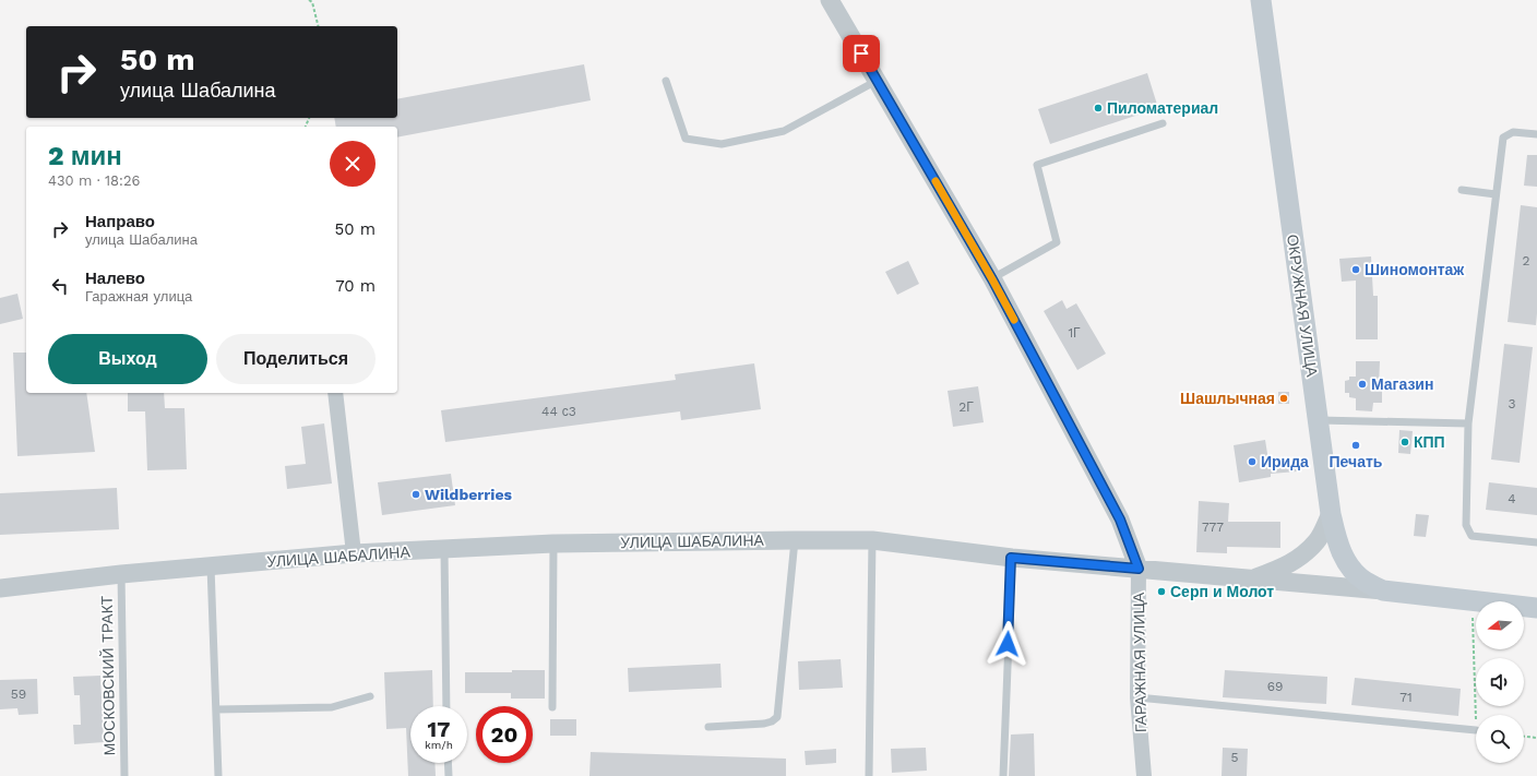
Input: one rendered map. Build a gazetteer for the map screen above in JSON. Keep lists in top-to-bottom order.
{
  "streets": {
    "main road": ["ОКРУЖНАЯ УЛИЦА"],
    "street": ["УЛИЦА ШАБАЛИНА", "ГАРАЖНАЯ УЛИЦА"],
    "lane": ["МОСКОВСКИЙ ТРАКТ"]
  },
  "crossings": [
    ["ОКРУЖНАЯ УЛИЦА", "УЛИЦА ШАБАЛИНА"],
    ["УЛИЦА ШАБАЛИНА", "ГАРАЖНАЯ УЛИЦА"],
    ["УЛИЦА ШАБАЛИНА", "МОСКОВСКИЙ ТРАКТ"]
  ],
  "places": [
    "Пиломатериал",
    "Шиномонтаж",
    "Магазин",
    "Шашлычная",
    "КПП",
    "Печать",
    "Ирида",
    "Wildberries",
    "Серп и Молот"
  ],
  "house_numbers": [
    "2",
    "1Г",
    "3",
    "2Г",
    "44 с3",
    "4",
    "777",
    "69",
    "59",
    "71",
    "5"
  ],
  "north": "left",
  "page": {
    "turn": ["50 m", "улица Шабалина"],
    "heading": ["2 мин", "430 m · 18:26"],
    "list": [
      {
        "name": "Направо",
        "note": "улица Шабалина",
        "value": "50 m"
      },
      {
        "name": "Налево",
        "note": "Гаражная улица",
        "value": "70 m"
      }
    ],
    "buttons": ["Выход", "Поделиться"],
    "speed": "17 km/h",
    "limit": "20"
  }
}
